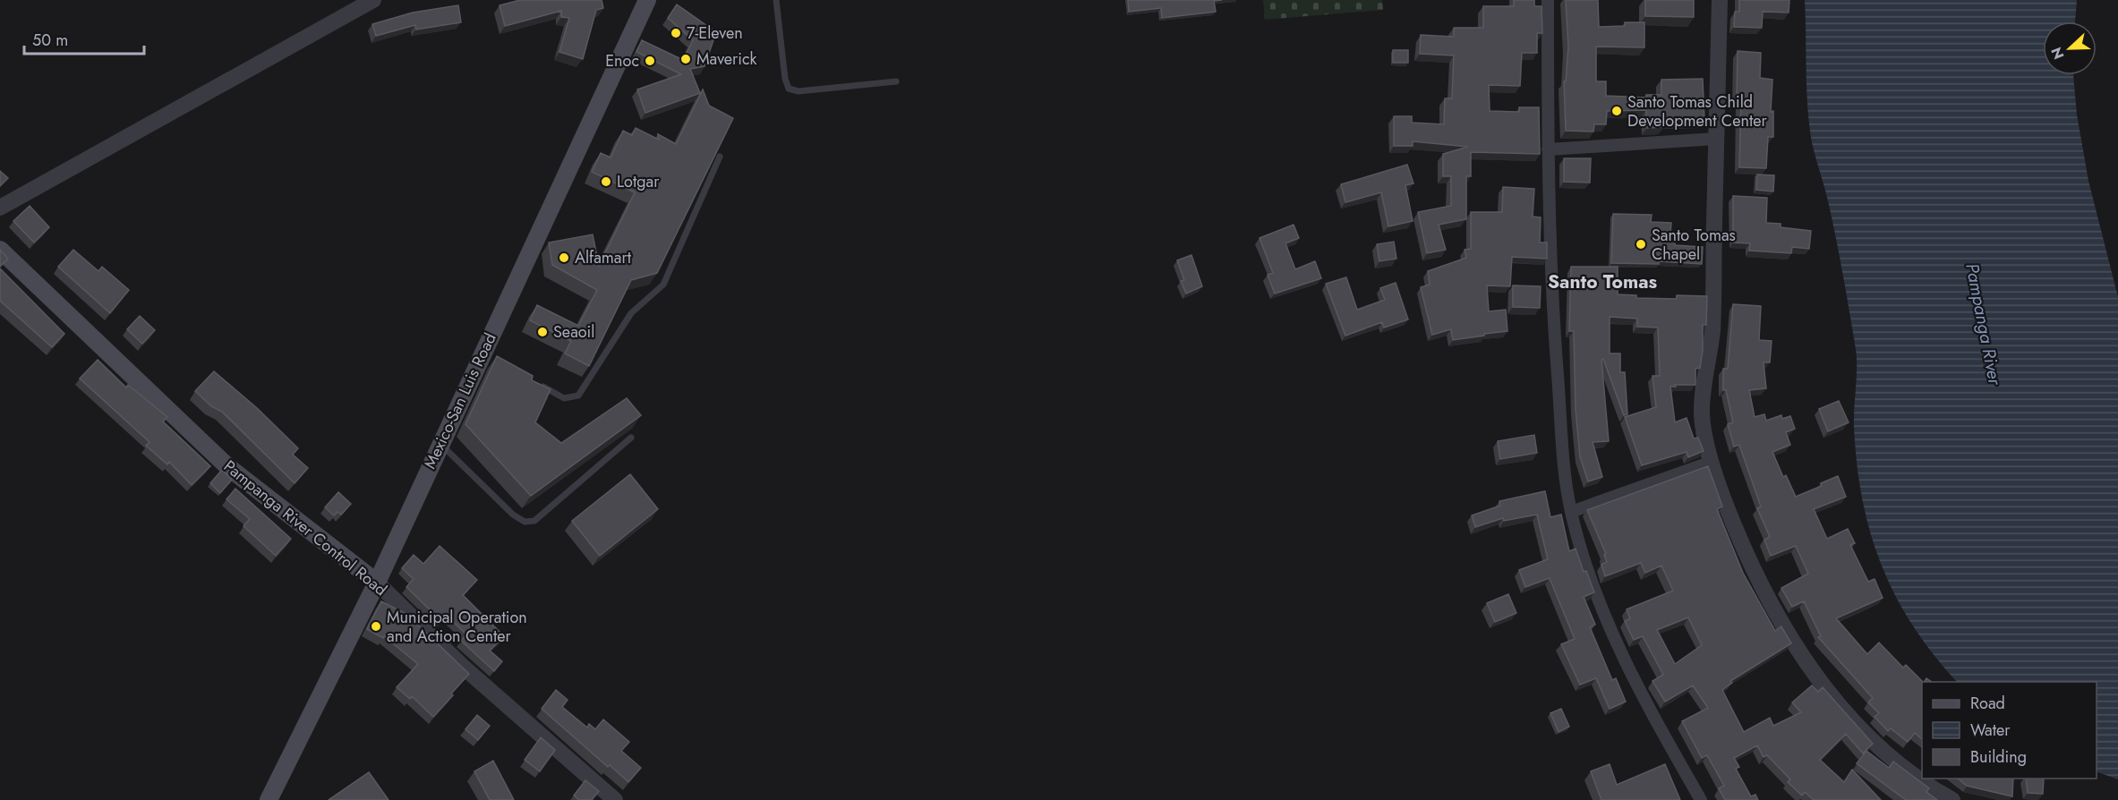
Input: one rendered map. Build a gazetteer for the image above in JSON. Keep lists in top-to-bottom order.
{
  "streets": {
    "main road": ["Mexico-San Luis Road", "Pampanga River Control Road"]
  },
  "crossings": [
    ["Mexico-San Luis Road", "Pampanga River Control Road"]
  ],
  "districts": ["Santo Tomas"],
  "water": ["Pampanga River"],
  "places": [
    "7-Eleven",
    "Maverick",
    "Enoc",
    "Santo Tomas Child Development Center",
    "Lotgar",
    "Santo Tomas Chapel",
    "Alfamart",
    "Seaoil",
    "Municipal Operation and Action Center"
  ],
  "legend": ["Road", "Water", "Building"],
  "scale_bar": "50 m",
  "north": "left"
}
